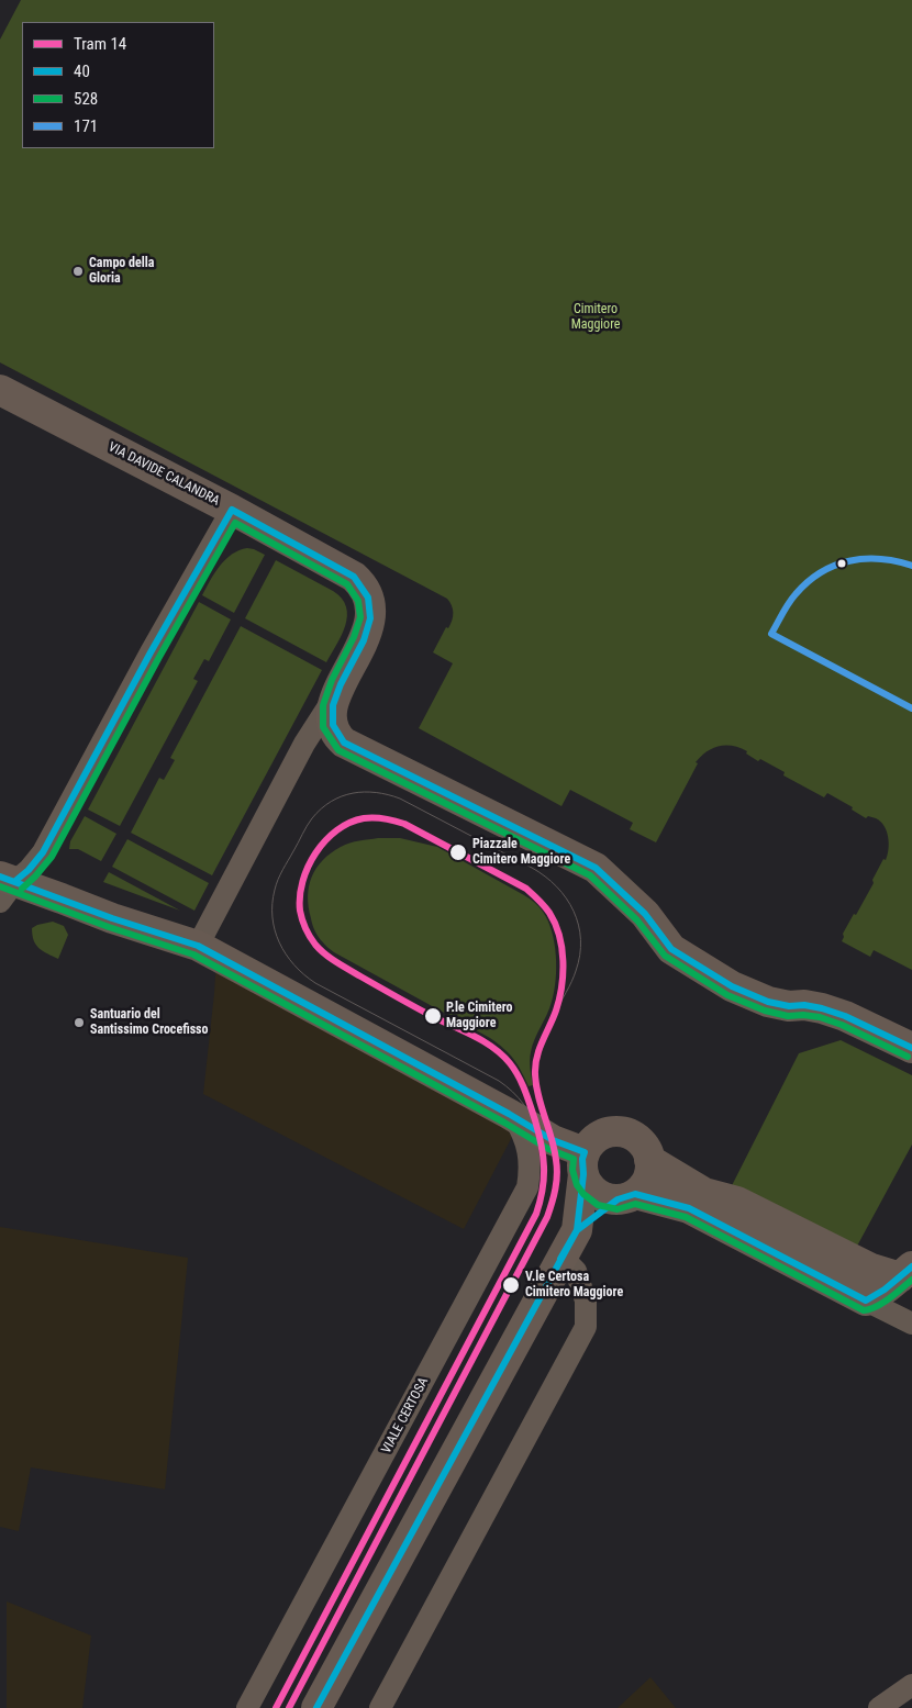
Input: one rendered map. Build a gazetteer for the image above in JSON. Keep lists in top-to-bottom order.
{
  "streets": {
    "main road": ["VIA DAVIDE CALANDRA"],
    "street": ["VIALE CERTOSA"]
  },
  "parks": ["Cimitero Maggiore"],
  "places": [
    "Campo della Gloria",
    "Piazzale Cimitero Maggiore",
    "P.le Cimitero Maggiore",
    "Santuario del Santissimo Crocefisso",
    "V.le Certosa Cimitero Maggiore"
  ],
  "lines": [
    "transit line 40",
    "transit line 528",
    "transit line 171",
    "tram line 14"
  ],
  "legend": [
    "Tram 14",
    "40",
    "528",
    "171"
  ]
}
